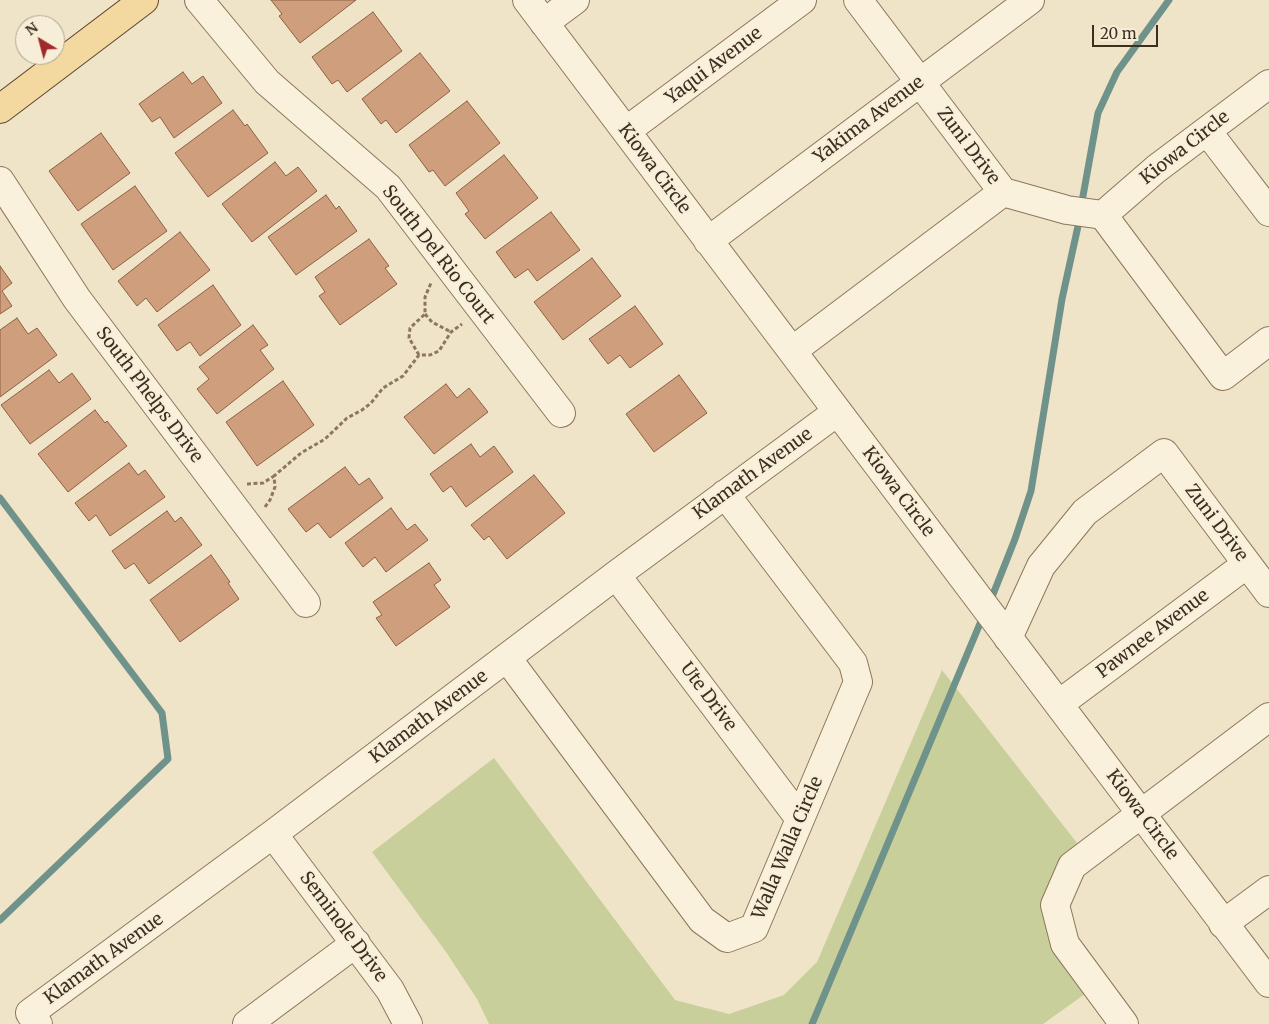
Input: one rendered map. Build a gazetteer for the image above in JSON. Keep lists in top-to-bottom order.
{
  "streets": {
    "street": [
      "Yaqui Avenue",
      "Yakima Avenue",
      "Zuni Drive",
      "Kiowa Circle",
      "South Del Rio Court",
      "South Phelps Drive",
      "Klamath Avenue",
      "Pawnee Avenue",
      "Ute Drive",
      "Walla Walla Circle",
      "Seminole Drive"
    ]
  },
  "crossings": [
    ["Yaqui Avenue", "Kiowa Circle"],
    ["Yakima Avenue", "Zuni Drive"],
    ["Yakima Avenue", "Kiowa Circle"],
    ["Zuni Drive", "Kiowa Circle"],
    ["Zuni Drive", "Pawnee Avenue"],
    ["Kiowa Circle", "Klamath Avenue"],
    ["Kiowa Circle", "Pawnee Avenue"],
    ["Klamath Avenue", "Ute Drive"],
    ["Klamath Avenue", "Walla Walla Circle"],
    ["Klamath Avenue", "Seminole Drive"],
    ["Ute Drive", "Walla Walla Circle"]
  ],
  "scale_bar": "20 m",
  "north": "top left"
}
